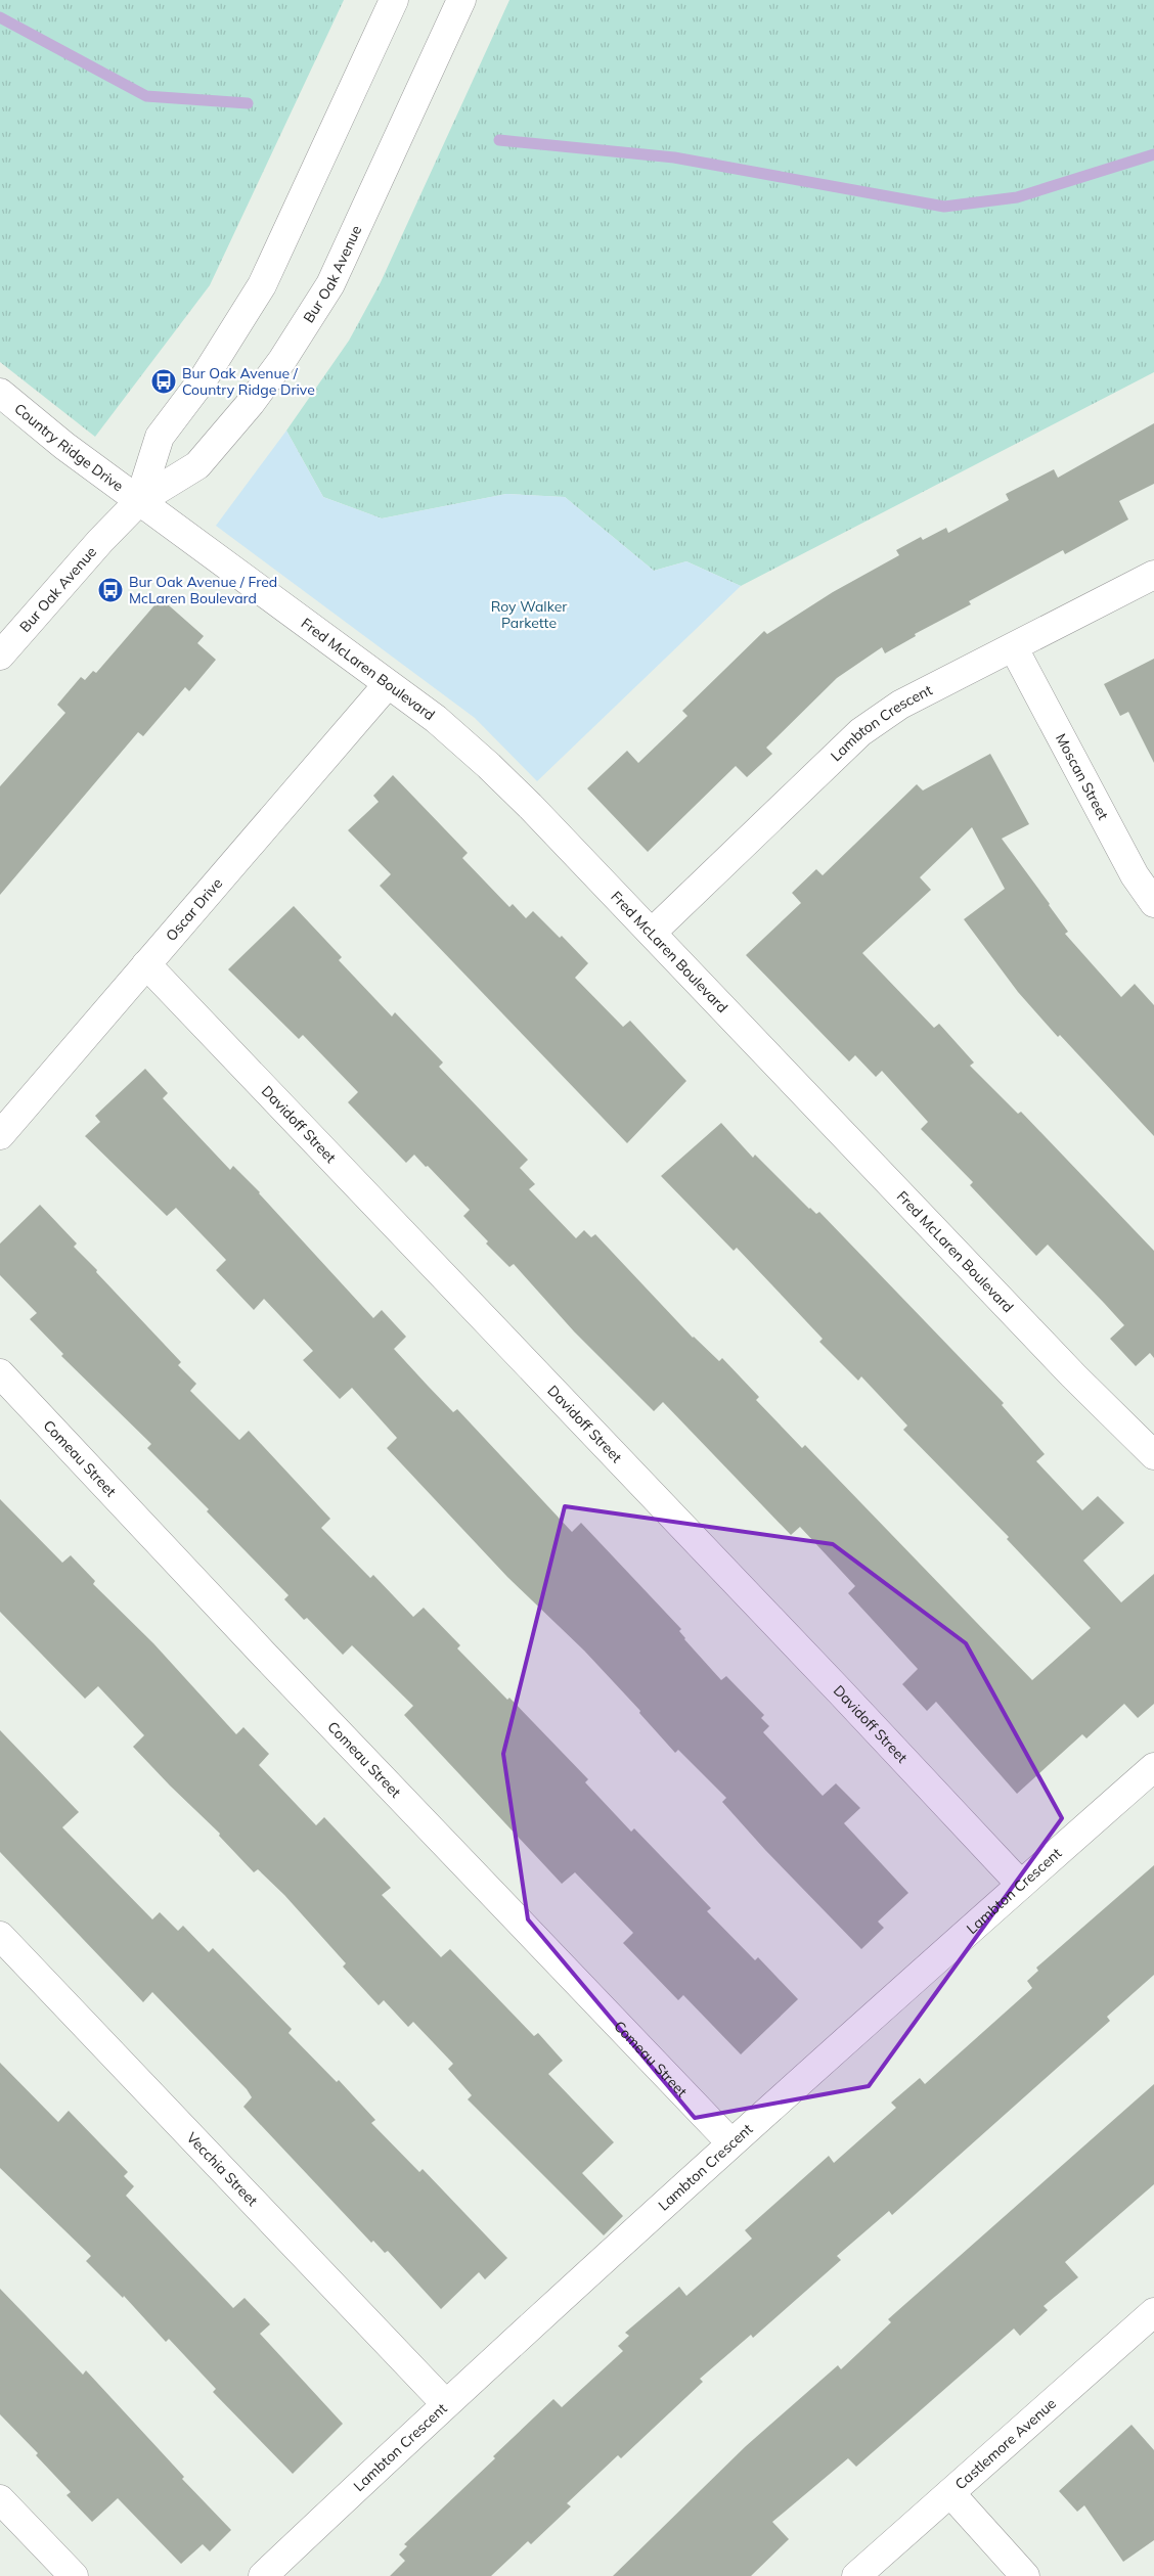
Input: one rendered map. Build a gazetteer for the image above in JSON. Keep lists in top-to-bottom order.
{
  "streets": {
    "street": [
      "Bur Oak Avenue",
      "Country Ridge Drive",
      "Fred McLaren Boulevard",
      "Lambton Crescent",
      "Moscan Street",
      "Oscar Drive",
      "Davidoff Street",
      "Comeau Street",
      "Vecchia Street",
      "Castlemore Avenue"
    ]
  },
  "crossings": [
    ["Bur Oak Avenue", "Country Ridge Drive"],
    ["Bur Oak Avenue", "Fred McLaren Boulevard"],
    ["Country Ridge Drive", "Fred McLaren Boulevard"],
    ["Fred McLaren Boulevard", "Lambton Crescent"],
    ["Fred McLaren Boulevard", "Oscar Drive"],
    ["Lambton Crescent", "Moscan Street"],
    ["Lambton Crescent", "Davidoff Street"],
    ["Lambton Crescent", "Comeau Street"],
    ["Lambton Crescent", "Vecchia Street"],
    ["Oscar Drive", "Davidoff Street"]
  ],
  "parks": ["Roy Walker Parkette"],
  "places": {
    "bus stop": ["Bur Oak Avenue / Country Ridge Drive", "Bur Oak Avenue / Fred McLaren Boulevard"]
  }
}
